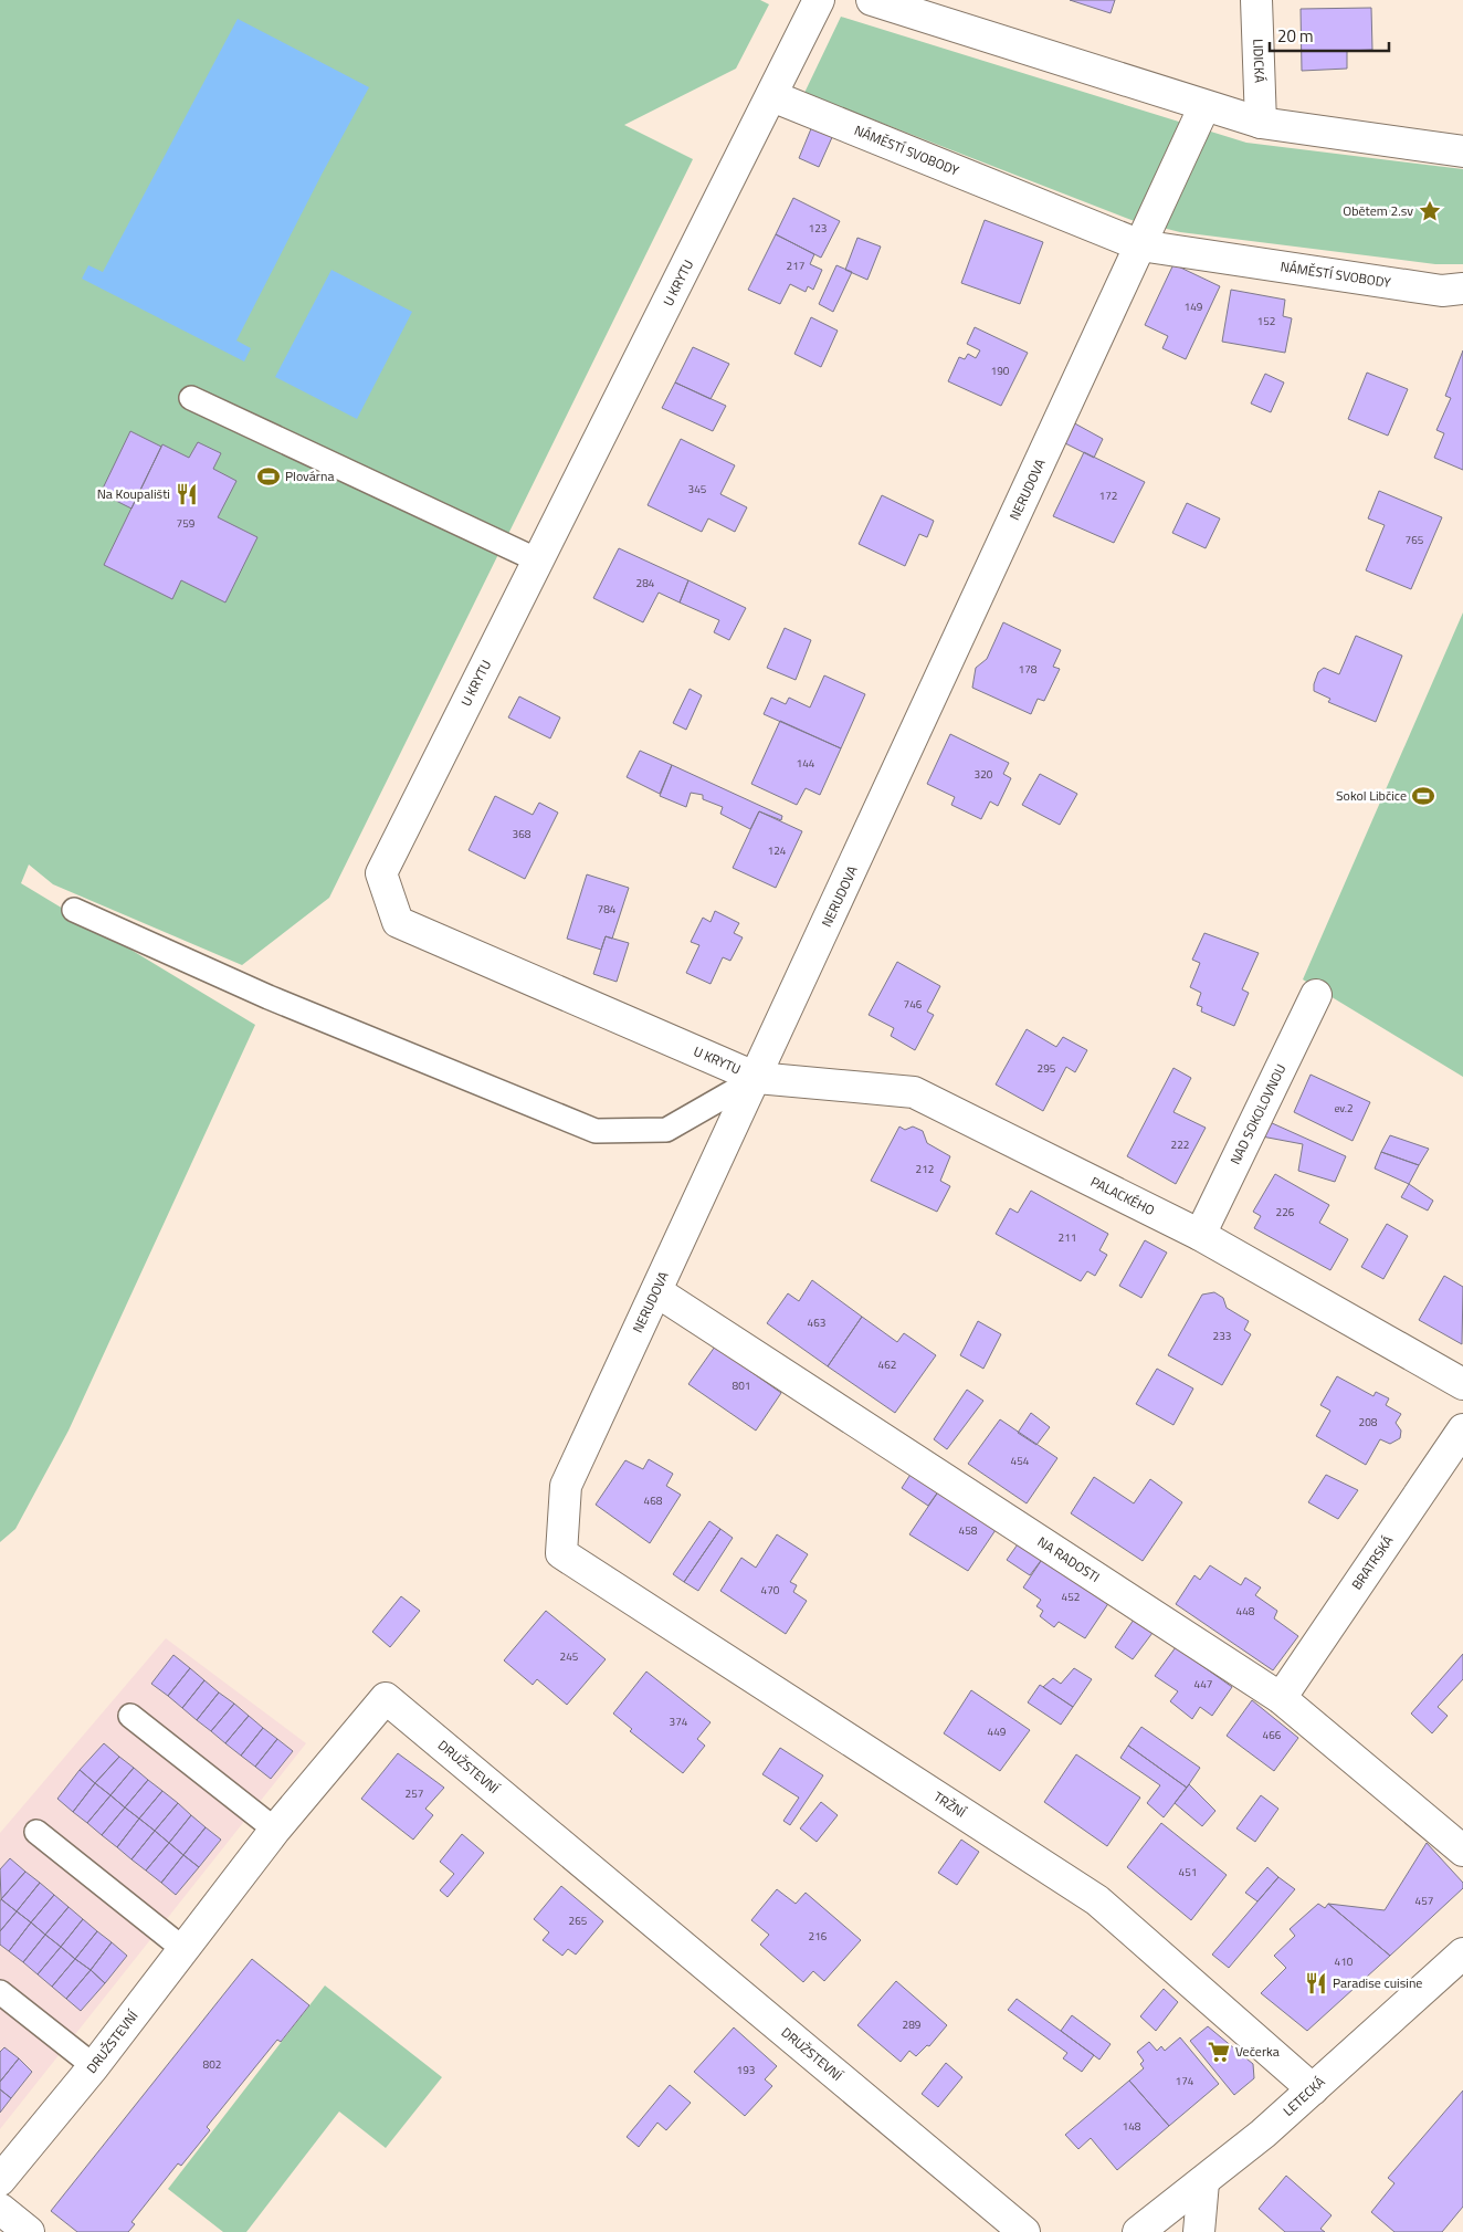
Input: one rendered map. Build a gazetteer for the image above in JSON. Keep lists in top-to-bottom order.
{
  "streets": {
    "street": [
      "LIDICKÁ",
      "NÁMĚSTÍ SVOBODY",
      "U KRYTU",
      "NERUDOVA",
      "NAD SOKOLOVNOU",
      "PALACKÉHO",
      "NA RADOSTI",
      "BRATRSKÁ",
      "DRUŽSTEVNÍ",
      "TRŽNÍ",
      "LETECKÁ"
    ]
  },
  "crossings": [
    ["NÁMĚSTÍ SVOBODY", "U KRYTU"],
    ["NÁMĚSTÍ SVOBODY", "NERUDOVA"],
    ["U KRYTU", "NERUDOVA"],
    ["U KRYTU", "PALACKÉHO"],
    ["NERUDOVA", "PALACKÉHO"],
    ["NERUDOVA", "NA RADOSTI"],
    ["NERUDOVA", "TRŽNÍ"],
    ["NAD SOKOLOVNOU", "PALACKÉHO"],
    ["NA RADOSTI", "BRATRSKÁ"],
    ["TRŽNÍ", "LETECKÁ"]
  ],
  "places": {
    "place": ["Obětem 2.sv"],
    "sports": ["Plovárna", "Sokol Libčice"],
    "restaurant": ["Na Koupališti", "Paradise cuisine"],
    "supermarket": ["Večerka"]
  },
  "house_numbers": [
    "123",
    "217",
    "149",
    "152",
    "190",
    "345",
    "172",
    "759",
    "765",
    "284",
    "178",
    "144",
    "320",
    "368",
    "124",
    "784",
    "746",
    "295",
    "ev.2",
    "222",
    "212",
    "226",
    "211",
    "463",
    "233",
    "462",
    "801",
    "208",
    "454",
    "468",
    "458",
    "470",
    "452",
    "448",
    "245",
    "447",
    "374",
    "449",
    "466",
    "257",
    "451",
    "457",
    "265",
    "216",
    "410",
    "289",
    "802",
    "193",
    "174",
    "148"
  ],
  "scale_bar": "20 m"
}
